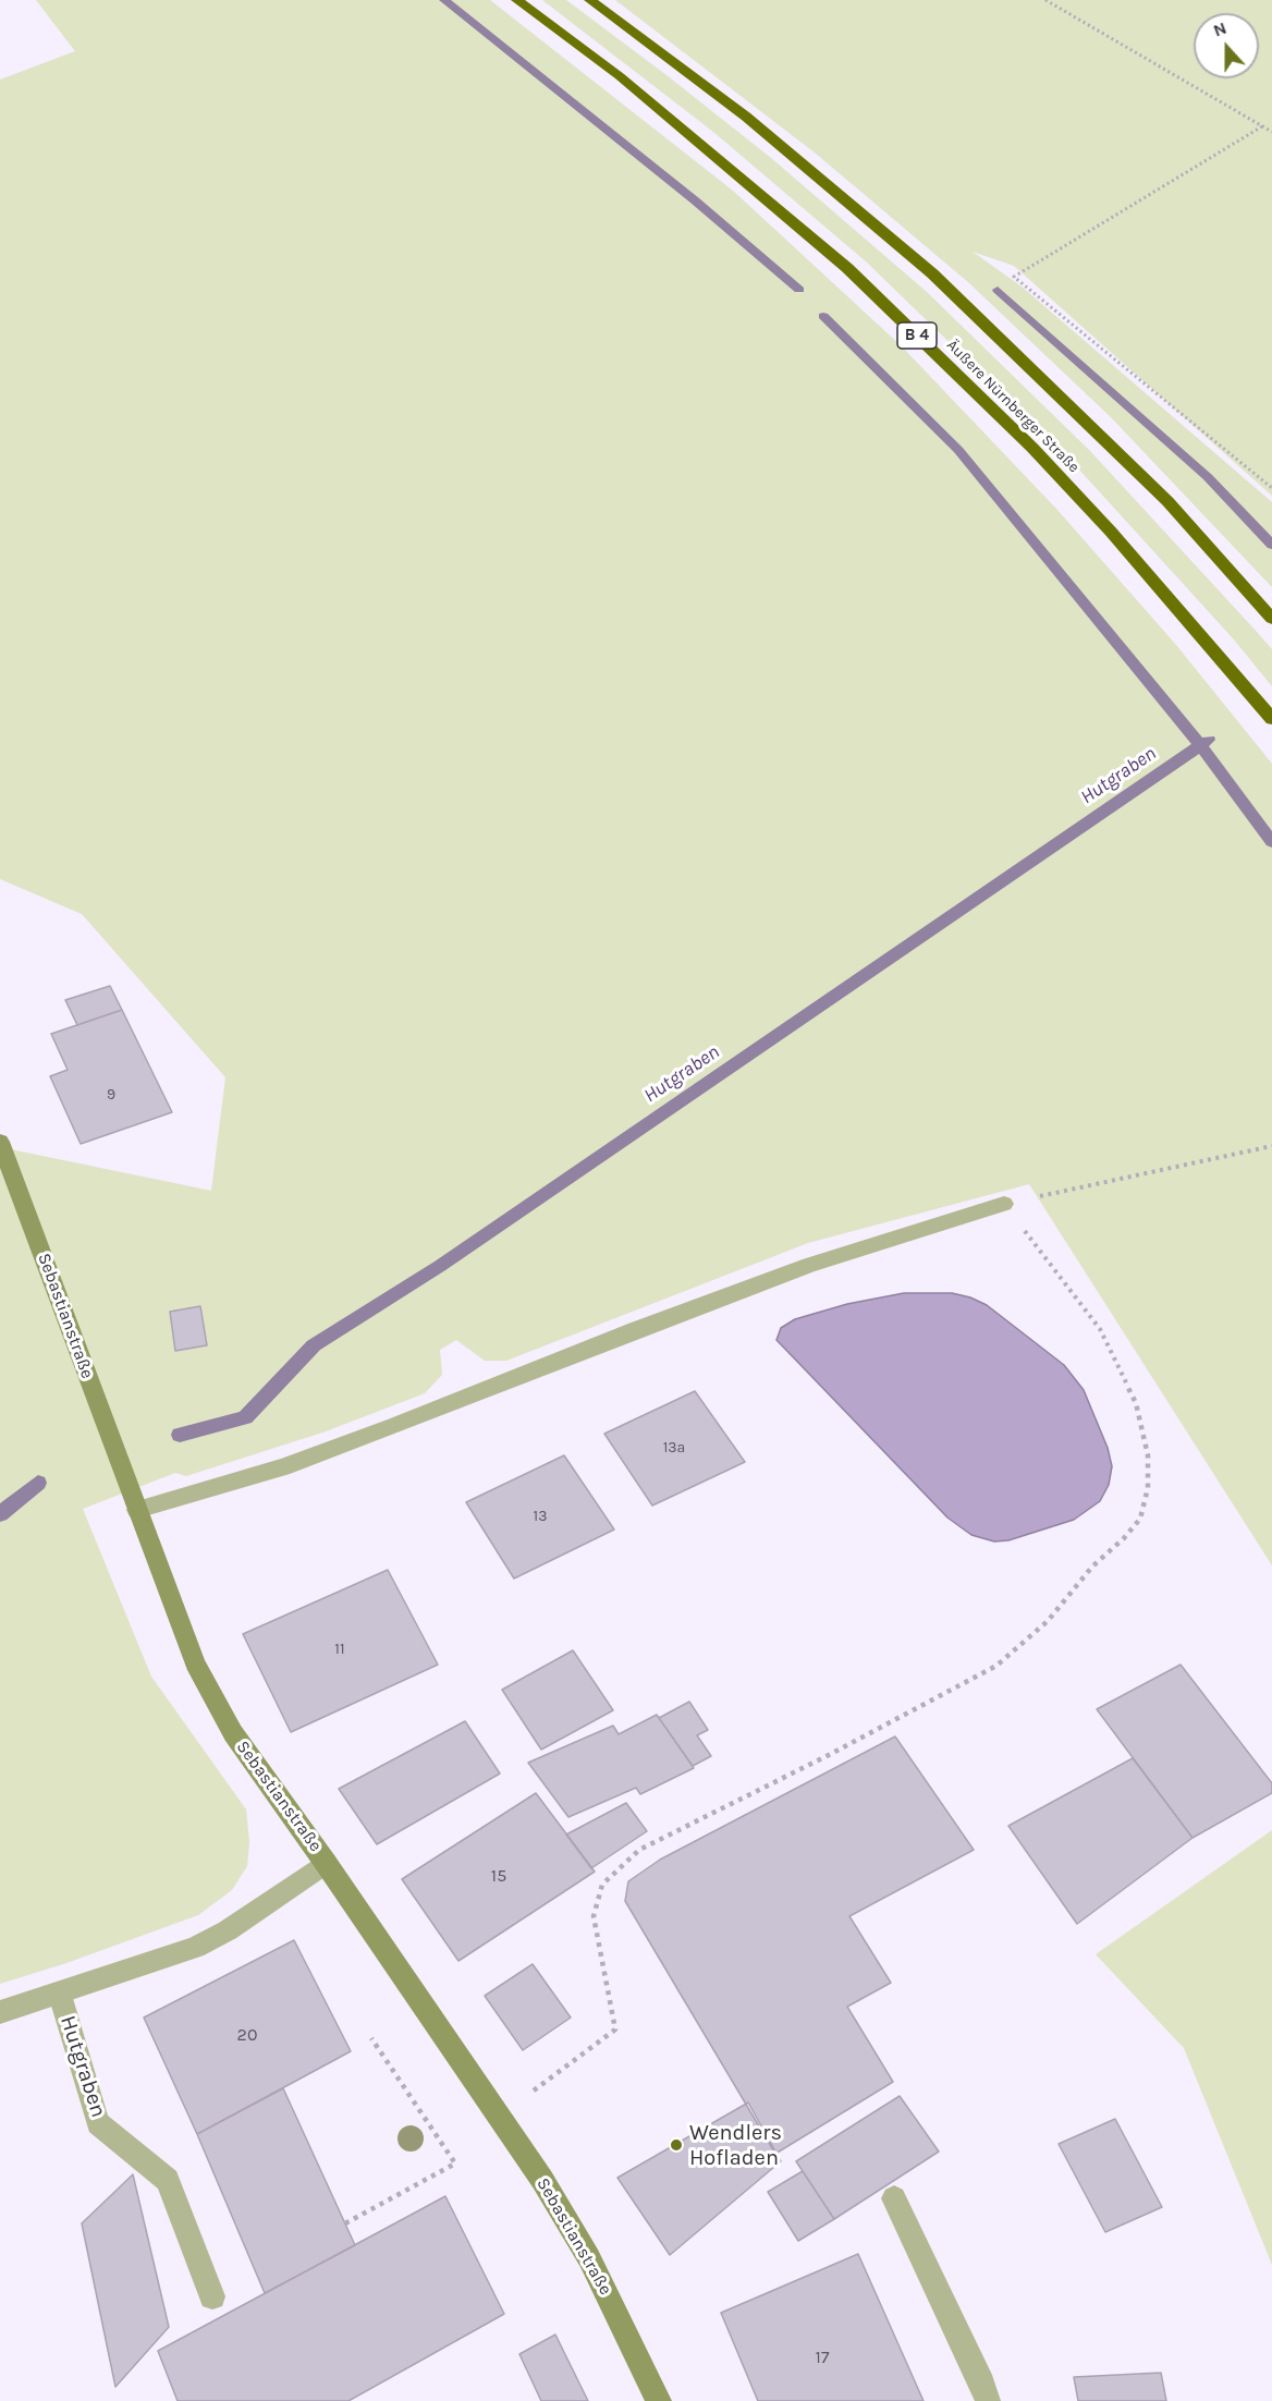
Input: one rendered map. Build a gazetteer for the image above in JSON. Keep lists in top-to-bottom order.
{
  "streets": {
    "highway": ["B 4", "Äußere Nürnberger Straße"],
    "street": ["Sebastianstraße", "Hutgraben"]
  },
  "crossings": [
    ["Sebastianstraße", "Hutgraben"]
  ],
  "water": ["Hutgraben"],
  "places": ["Wendlers Hofladen"],
  "house_numbers": [
    "9",
    "13a",
    "13",
    "11",
    "15",
    "20",
    "17"
  ],
  "north": "top"
}
